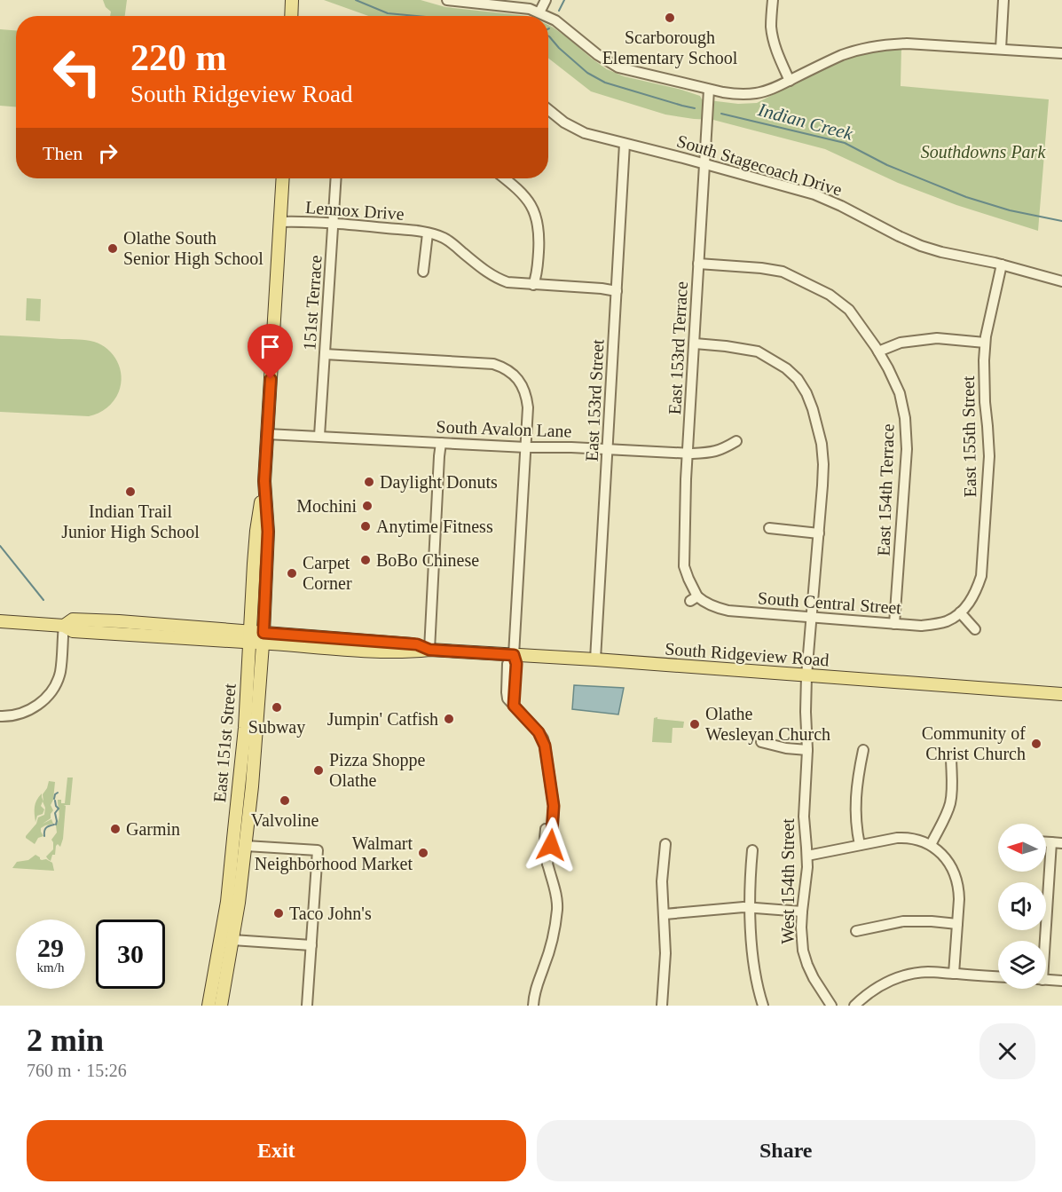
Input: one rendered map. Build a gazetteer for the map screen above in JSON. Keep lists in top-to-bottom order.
{
  "streets": {
    "main road": ["South Ridgeview Road", "East 151st Street"],
    "street": [
      "South Stagecoach Drive",
      "Lennox Drive",
      "151st Terrace",
      "East 153rd Terrace",
      "East 153rd Street",
      "South Avalon Lane",
      "East 155th Street",
      "East 154th Terrace",
      "South Central Street",
      "West 154th Street"
    ]
  },
  "crossings": [
    ["South Stagecoach Drive", "East 153rd Terrace"],
    ["South Stagecoach Drive", "East 153rd Street"],
    ["South Stagecoach Drive", "East 155th Street"],
    ["Lennox Drive", "151st Terrace"],
    ["Lennox Drive", "East 153rd Street"],
    ["Lennox Drive", "East 151st Street"],
    ["151st Terrace", "South Avalon Lane"],
    ["East 153rd Terrace", "South Avalon Lane"],
    ["East 153rd Terrace", "East 154th Terrace"],
    ["East 153rd Terrace", "South Central Street"],
    ["East 153rd Terrace", "West 154th Street"],
    ["East 153rd Street", "South Avalon Lane"],
    ["East 153rd Street", "South Ridgeview Road"],
    ["South Avalon Lane", "East 151st Street"],
    ["East 155th Street", "South Central Street"],
    ["East 154th Terrace", "South Central Street"],
    ["South Central Street", "West 154th Street"],
    ["South Ridgeview Road", "East 151st Street"],
    ["South Ridgeview Road", "West 154th Street"]
  ],
  "water": ["Indian Creek"],
  "parks": ["Southdowns Park"],
  "places": [
    "Scarborough Elementary School",
    "Olathe South Senior High School",
    "Daylight Donuts",
    "Indian Trail Junior High School",
    "Mochini",
    "Anytime Fitness",
    "BoBo Chinese",
    "Carpet Corner",
    "Subway",
    "Jumpin' Catfish",
    "Olathe Wesleyan Church",
    "Community of Christ Church",
    "Pizza Shoppe Olathe",
    "Valvoline",
    "Garmin",
    "Walmart Neighborhood Market",
    "Taco John's"
  ],
  "north": "left",
  "page": {
    "turn": ["220 m", "South Ridgeview Road"],
    "then": "Then",
    "speed": "29 km/h",
    "limit": "30",
    "heading": ["2 min", "760 m · 15:26"],
    "buttons": ["Exit", "Share"]
  }
}
